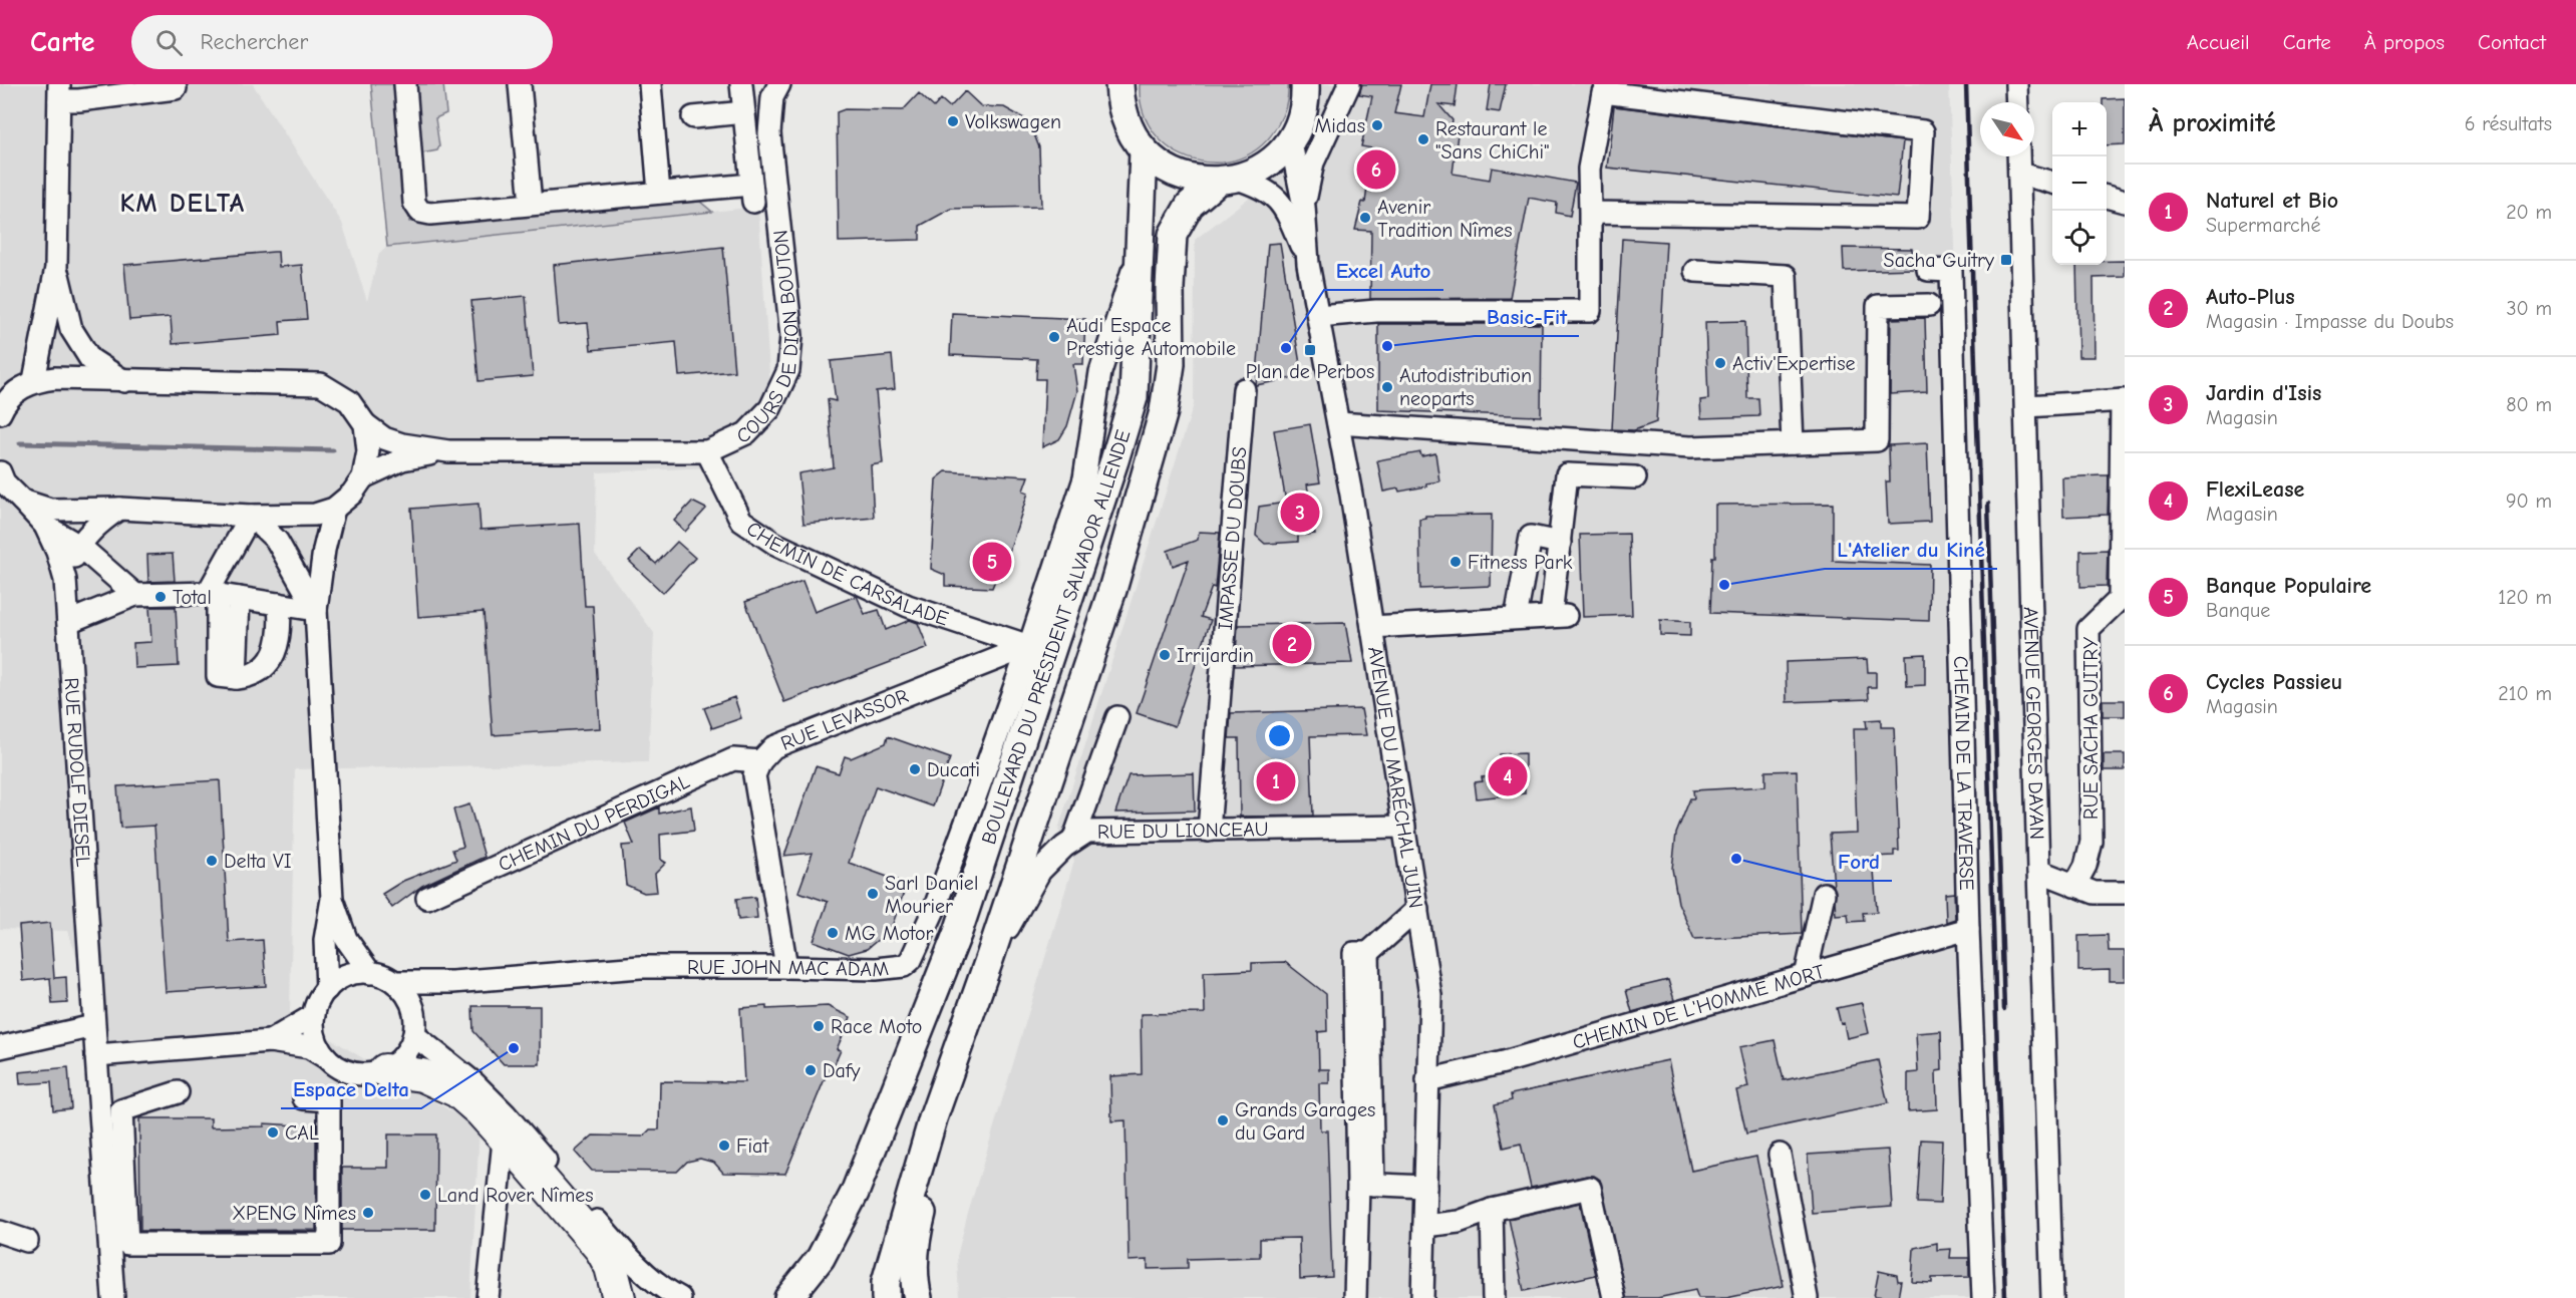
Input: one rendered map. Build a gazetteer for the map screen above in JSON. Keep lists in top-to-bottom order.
{
  "streets": {
    "main road": ["BOULEVARD DU PRÉSIDENT SALVADOR ALLENDE"],
    "street": [
      "COURS DE DION BOUTON",
      "IMPASSE DU DOUBS",
      "CHEMIN DE CARSALADE",
      "RUE LEVASSOR",
      "AVENUE GEORGES DAYAN",
      "RUE SACHA GUITRY",
      "RUE RUDOLF DIESEL",
      "CHEMIN DE LA TRAVERSE",
      "AVENUE DU MARÉCHAL JUIN",
      "CHEMIN DU PERDIGAL",
      "RUE DU LIONCEAU",
      "RUE JOHN MAC ADAM",
      "CHEMIN DE L'HOMME MORT"
    ]
  },
  "crossings": [
    ["COURS DE DION BOUTON", "CHEMIN DE CARSALADE"],
    ["IMPASSE DU DOUBS", "RUE DU LIONCEAU"],
    ["CHEMIN DE CARSALADE", "RUE LEVASSOR"],
    ["CHEMIN DE CARSALADE", "RUE JOHN MAC ADAM"],
    ["BOULEVARD DU PRÉSIDENT SALVADOR ALLENDE", "AVENUE DU MARÉCHAL JUIN"],
    ["BOULEVARD DU PRÉSIDENT SALVADOR ALLENDE", "RUE DU LIONCEAU"],
    ["BOULEVARD DU PRÉSIDENT SALVADOR ALLENDE", "RUE JOHN MAC ADAM"],
    ["RUE LEVASSOR", "CHEMIN DU PERDIGAL"],
    ["RUE LEVASSOR", "RUE JOHN MAC ADAM"],
    ["CHEMIN DE LA TRAVERSE", "CHEMIN DE L'HOMME MORT"],
    ["AVENUE DU MARÉCHAL JUIN", "RUE DU LIONCEAU"],
    ["AVENUE DU MARÉCHAL JUIN", "CHEMIN DE L'HOMME MORT"]
  ],
  "districts": ["KM DELTA"],
  "places": {
    "other": [
      "Volkswagen",
      "Midas",
      "Restaurant le \"Sans ChiChi\"",
      "Avenir Tradition Nîmes",
      "Audi Espace Prestige Automobile",
      "Basic-Fit",
      "Excel Auto",
      "Activ'Expertise",
      "Autodistribution neoparts",
      "Fitness Park",
      "L'Atelier du Kiné",
      "Total",
      "Irrijardin",
      "Ducati",
      "Ford",
      "Delta VI",
      "Sarl Daniel Mourier",
      "MG Motor",
      "Race Moto",
      "Espace Delta",
      "Dafy",
      "Grands Garages du Gard",
      "CAL",
      "Fiat",
      "Land Rover Nîmes",
      "XPENG Nîmes"
    ],
    "transit": ["Sacha Guitry", "Plan de Perbos"]
  },
  "north": "bottom right",
  "page": {
    "header": "Carte",
    "search": "Rechercher",
    "nav": [
      "Accueil",
      "Carte",
      "À propos",
      "Contact"
    ],
    "heading": ["À proximité", "6 résultats"],
    "map_buttons": ["+", "−"],
    "pins": [
      "6",
      "3",
      "5",
      "2",
      "4",
      "1"
    ],
    "list": [
      {
        "mark": "1",
        "name": "Naturel et Bio",
        "note": "Supermarché",
        "value": "20 m"
      },
      {
        "mark": "2",
        "name": "Auto-Plus",
        "note": "Magasin · Impasse du Doubs",
        "value": "30 m"
      },
      {
        "mark": "3",
        "name": "Jardin d'Isis",
        "note": "Magasin",
        "value": "80 m"
      },
      {
        "mark": "4",
        "name": "FlexiLease",
        "note": "Magasin",
        "value": "90 m"
      },
      {
        "mark": "5",
        "name": "Banque Populaire",
        "note": "Banque",
        "value": "120 m"
      },
      {
        "mark": "6",
        "name": "Cycles Passieu",
        "note": "Magasin",
        "value": "210 m"
      }
    ]
  }
}
